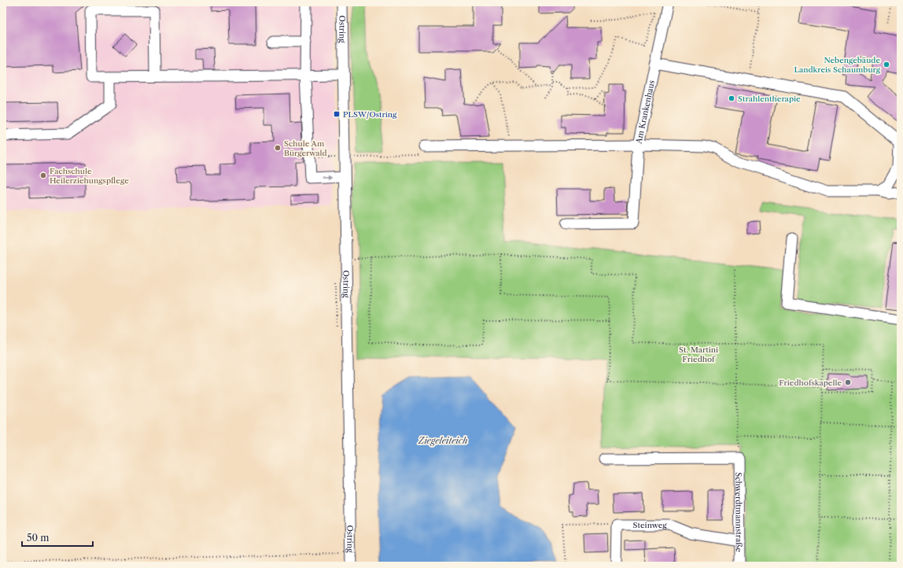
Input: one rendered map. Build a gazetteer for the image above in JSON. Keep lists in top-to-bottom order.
{
  "streets": {
    "street": [
      "Ostring",
      "Am Krankenhaus",
      "Schwerdtmannstraße",
      "Steinweg"
    ]
  },
  "crossings": [
    ["Schwerdtmannstraße", "Steinweg"]
  ],
  "water": ["Ziegeleiteich"],
  "parks": ["St. Martini Friedhof"],
  "places": {
    "other": [
      "Nebengebäude Landkreis Schaumburg",
      "Strahlentherapie",
      "Schule Am Bürgerwald",
      "Fachschule Heilerziehungspflege",
      "Friedhofskapelle"
    ],
    "transit": ["PLSW/Ostring"]
  },
  "scale_bar": "50 m"
}
